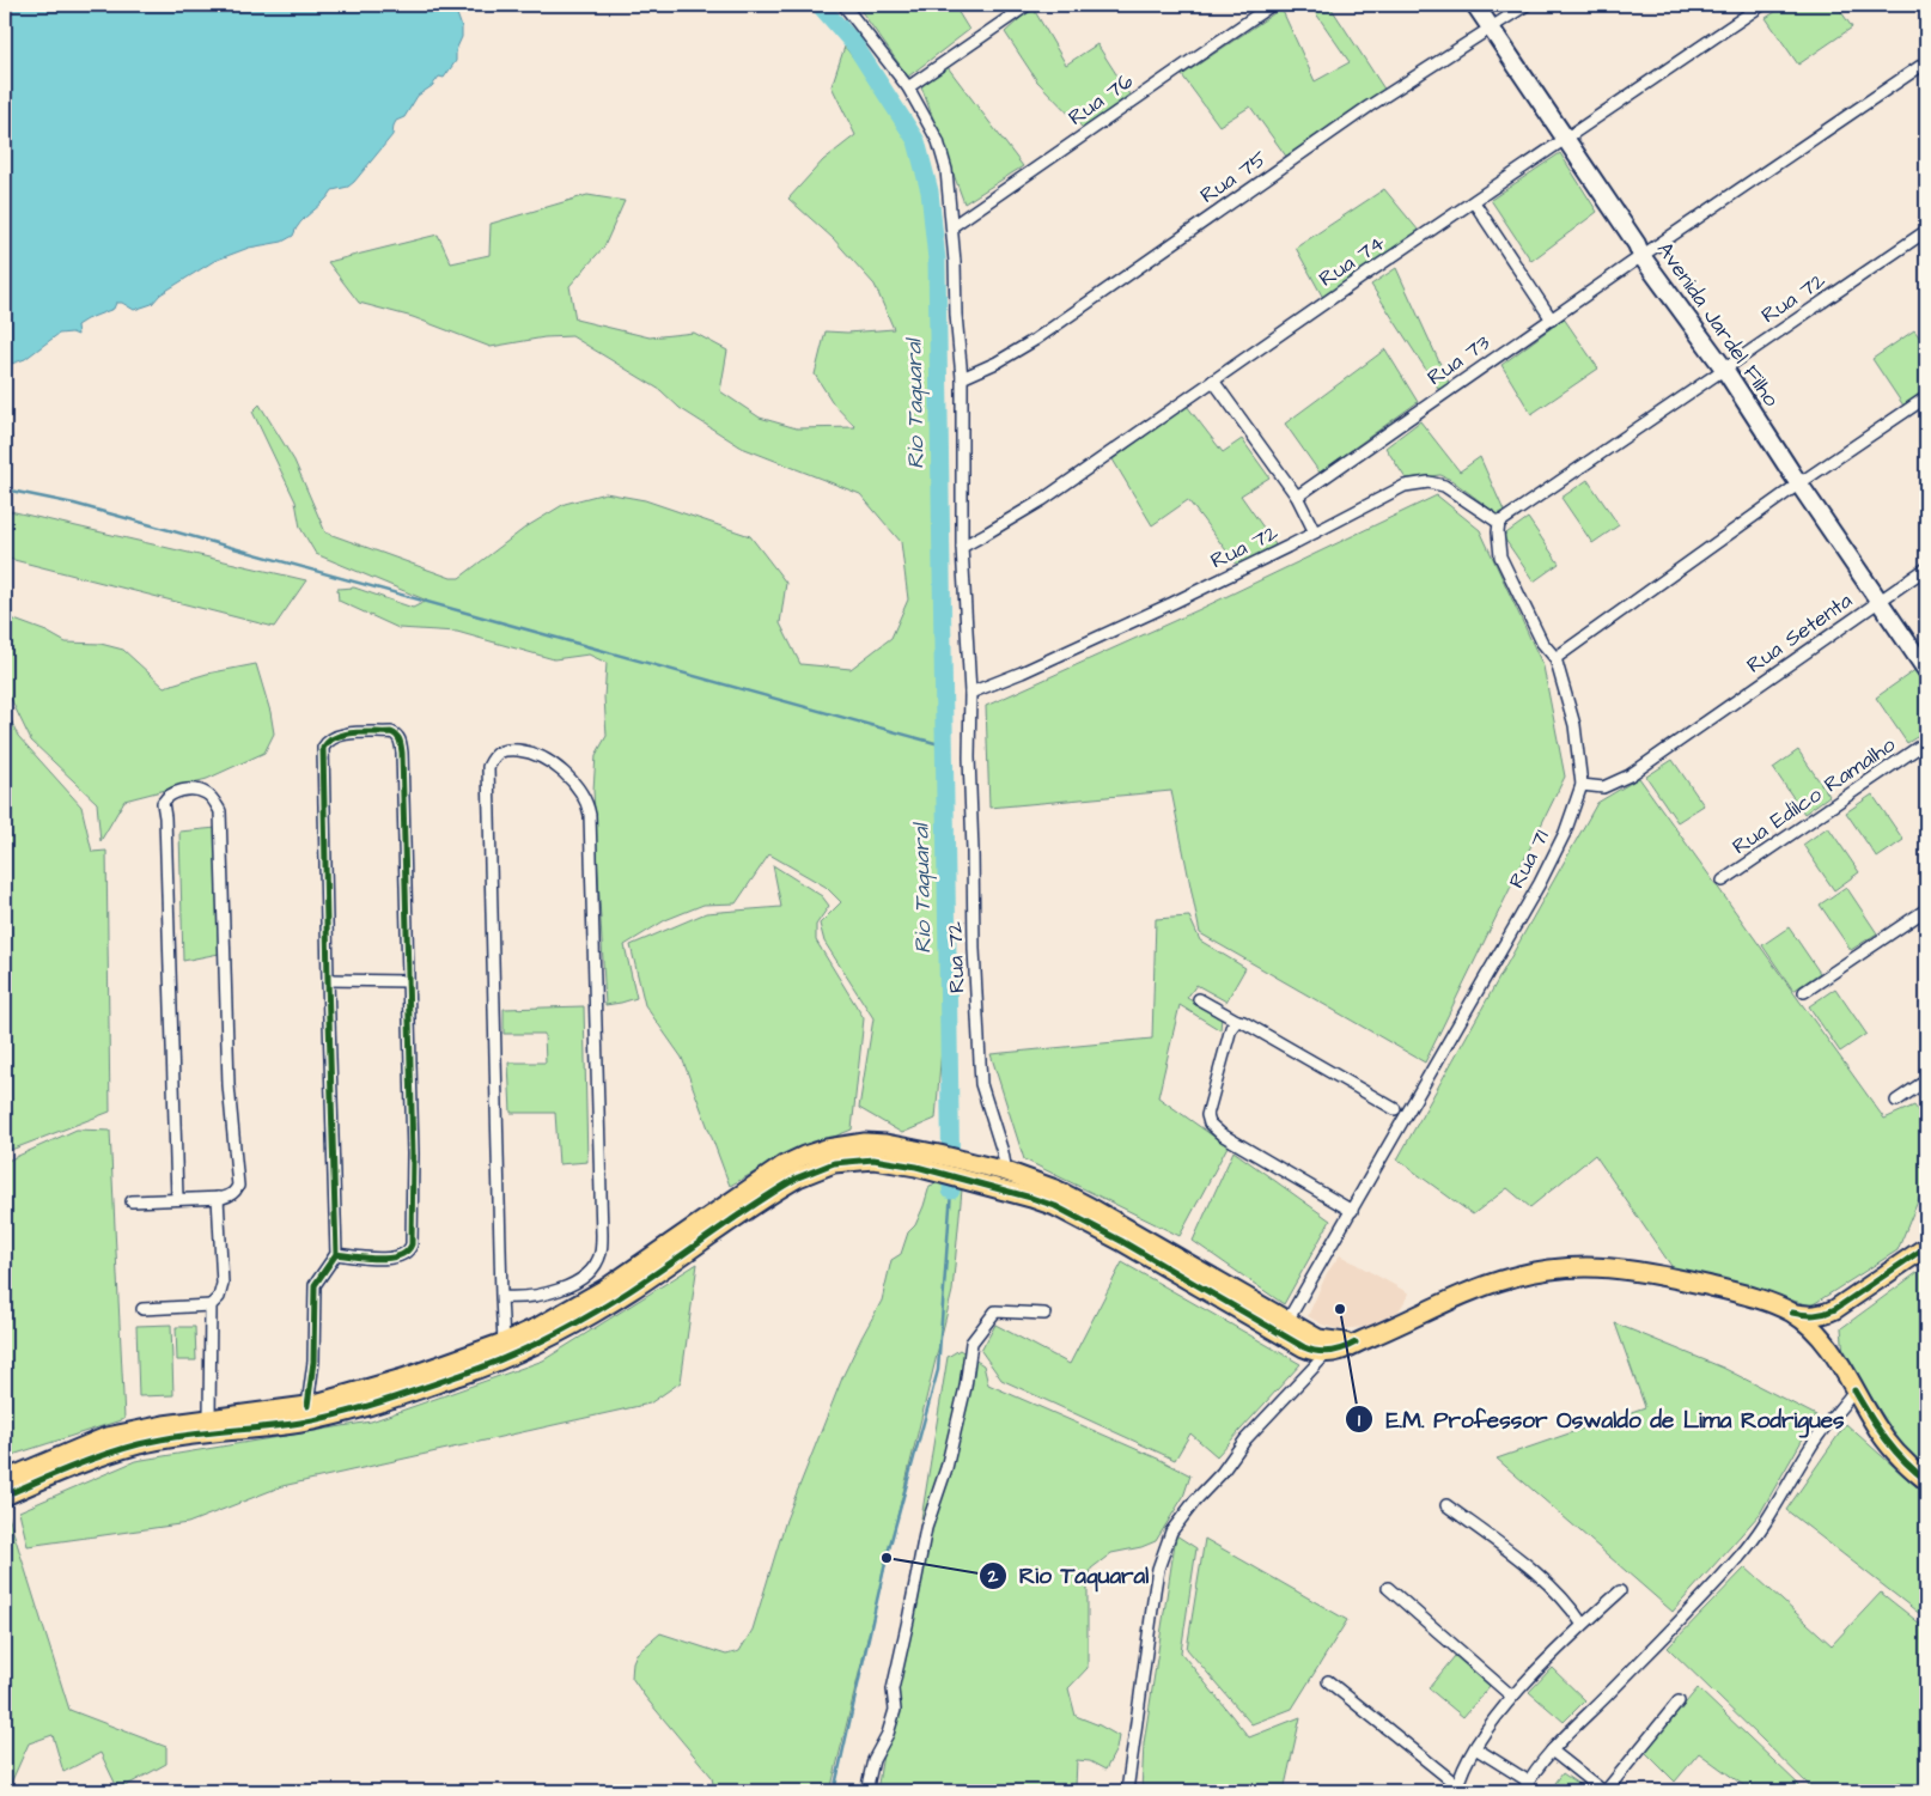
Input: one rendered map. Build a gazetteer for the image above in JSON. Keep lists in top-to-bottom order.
{
  "streets": {
    "main road": ["Avenida Jardel Filho"],
    "street": [
      "Rua 76",
      "Rua 75",
      "Rua 74",
      "Rua 72",
      "Rua 73",
      "Rua Setenta",
      "Rua Edilco Ramalho",
      "Rua 71"
    ]
  },
  "crossings": [
    ["Rua 75", "Avenida Jardel Filho"],
    ["Rua 74", "Avenida Jardel Filho"],
    ["Rua 72", "Avenida Jardel Filho"],
    ["Rua 72", "Rua 71"],
    ["Avenida Jardel Filho", "Rua 73"],
    ["Avenida Jardel Filho", "Rua Setenta"],
    ["Rua Setenta", "Rua 71"]
  ],
  "water": ["Rio Taquaral"],
  "places": ["E.M. Professor Oswaldo de Lima Rodrigues", "Rio Taquaral"]
}
